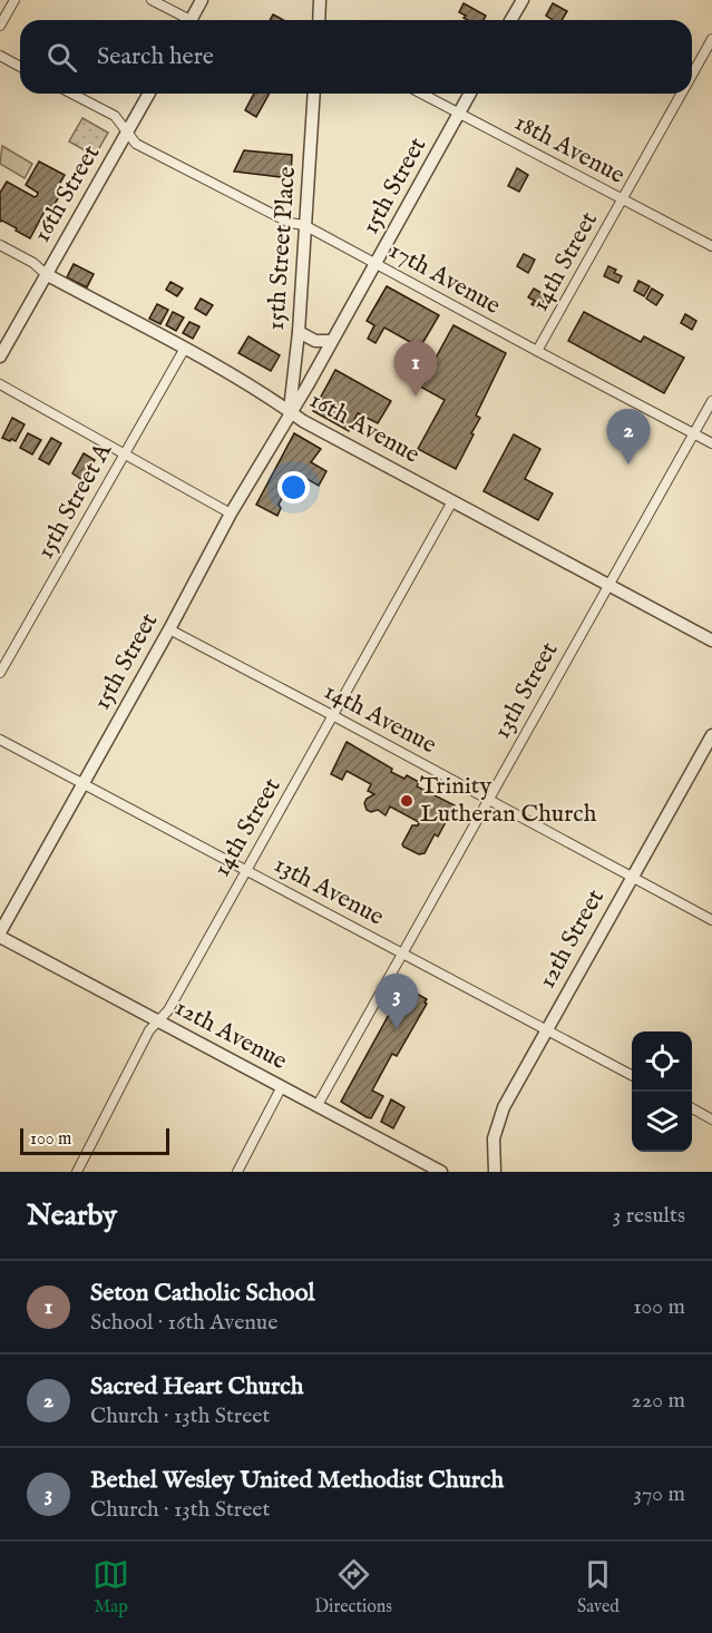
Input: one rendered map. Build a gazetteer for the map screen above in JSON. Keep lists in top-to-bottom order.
{
  "streets": {
    "street": [
      "18th Avenue",
      "15th Street",
      "16th Street",
      "15th Street Place",
      "14th Street",
      "17th Avenue",
      "16th Avenue",
      "15th Street A",
      "13th Street",
      "14th Avenue",
      "13th Avenue",
      "12th Street",
      "12th Avenue"
    ]
  },
  "crossings": [
    ["18th Avenue", "15th Street"],
    ["18th Avenue", "14th Street"],
    ["15th Street", "15th Street Place"],
    ["15th Street", "17th Avenue"],
    ["15th Street", "16th Avenue"],
    ["15th Street", "14th Avenue"],
    ["15th Street", "13th Avenue"],
    ["15th Street", "12th Avenue"],
    ["16th Street", "17th Avenue"],
    ["16th Street", "16th Avenue"],
    ["15th Street Place", "17th Avenue"],
    ["15th Street Place", "16th Avenue"],
    ["14th Street", "17th Avenue"],
    ["14th Street", "16th Avenue"],
    ["14th Street", "14th Avenue"],
    ["14th Street", "13th Avenue"],
    ["14th Street", "12th Avenue"],
    ["17th Avenue", "13th Street"],
    ["16th Avenue", "15th Street A"],
    ["16th Avenue", "13th Street"],
    ["13th Street", "14th Avenue"],
    ["13th Street", "13th Avenue"],
    ["13th Street", "12th Avenue"],
    ["14th Avenue", "12th Street"],
    ["13th Avenue", "12th Street"]
  ],
  "places": ["Trinity Lutheran Church"],
  "scale_bar": "100 m",
  "page": {
    "search": "Search here",
    "pins": ["1", "2", "3"],
    "scale": "100 m",
    "heading": ["Nearby", "3 results"],
    "list": [
      {
        "mark": "1",
        "name": "Seton Catholic School",
        "note": "School · 16th Avenue",
        "value": "100 m"
      },
      {
        "mark": "2",
        "name": "Sacred Heart Church",
        "note": "Church · 13th Street",
        "value": "220 m"
      },
      {
        "mark": "3",
        "name": "Bethel Wesley United Methodist Church",
        "note": "Church · 13th Street",
        "value": "370 m"
      }
    ],
    "nav": ["Map", "Directions", "Saved"]
  }
}
